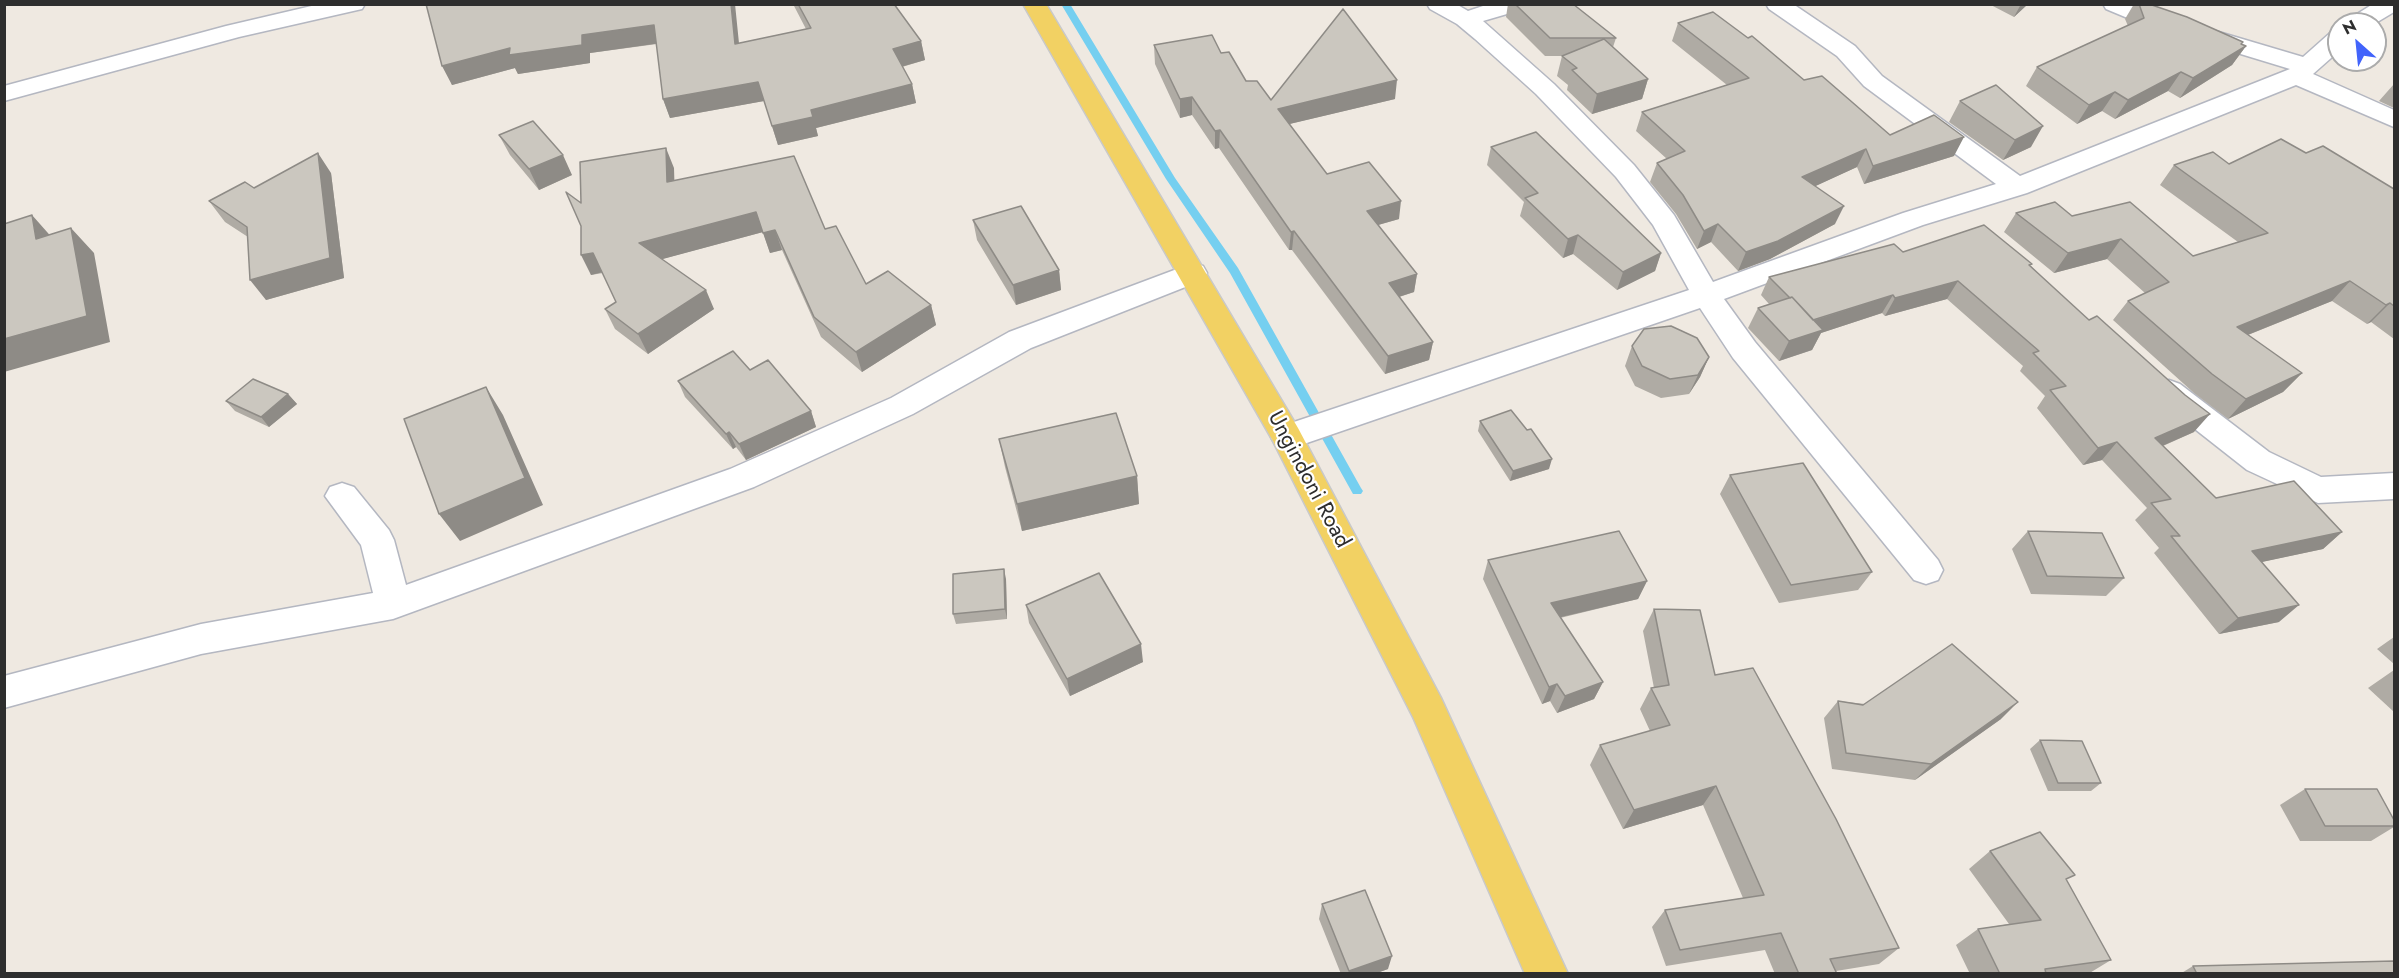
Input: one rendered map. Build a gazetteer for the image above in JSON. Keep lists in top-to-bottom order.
{
  "streets": {
    "main road": ["Ungindoni Road"]
  },
  "north": "top left"
}
